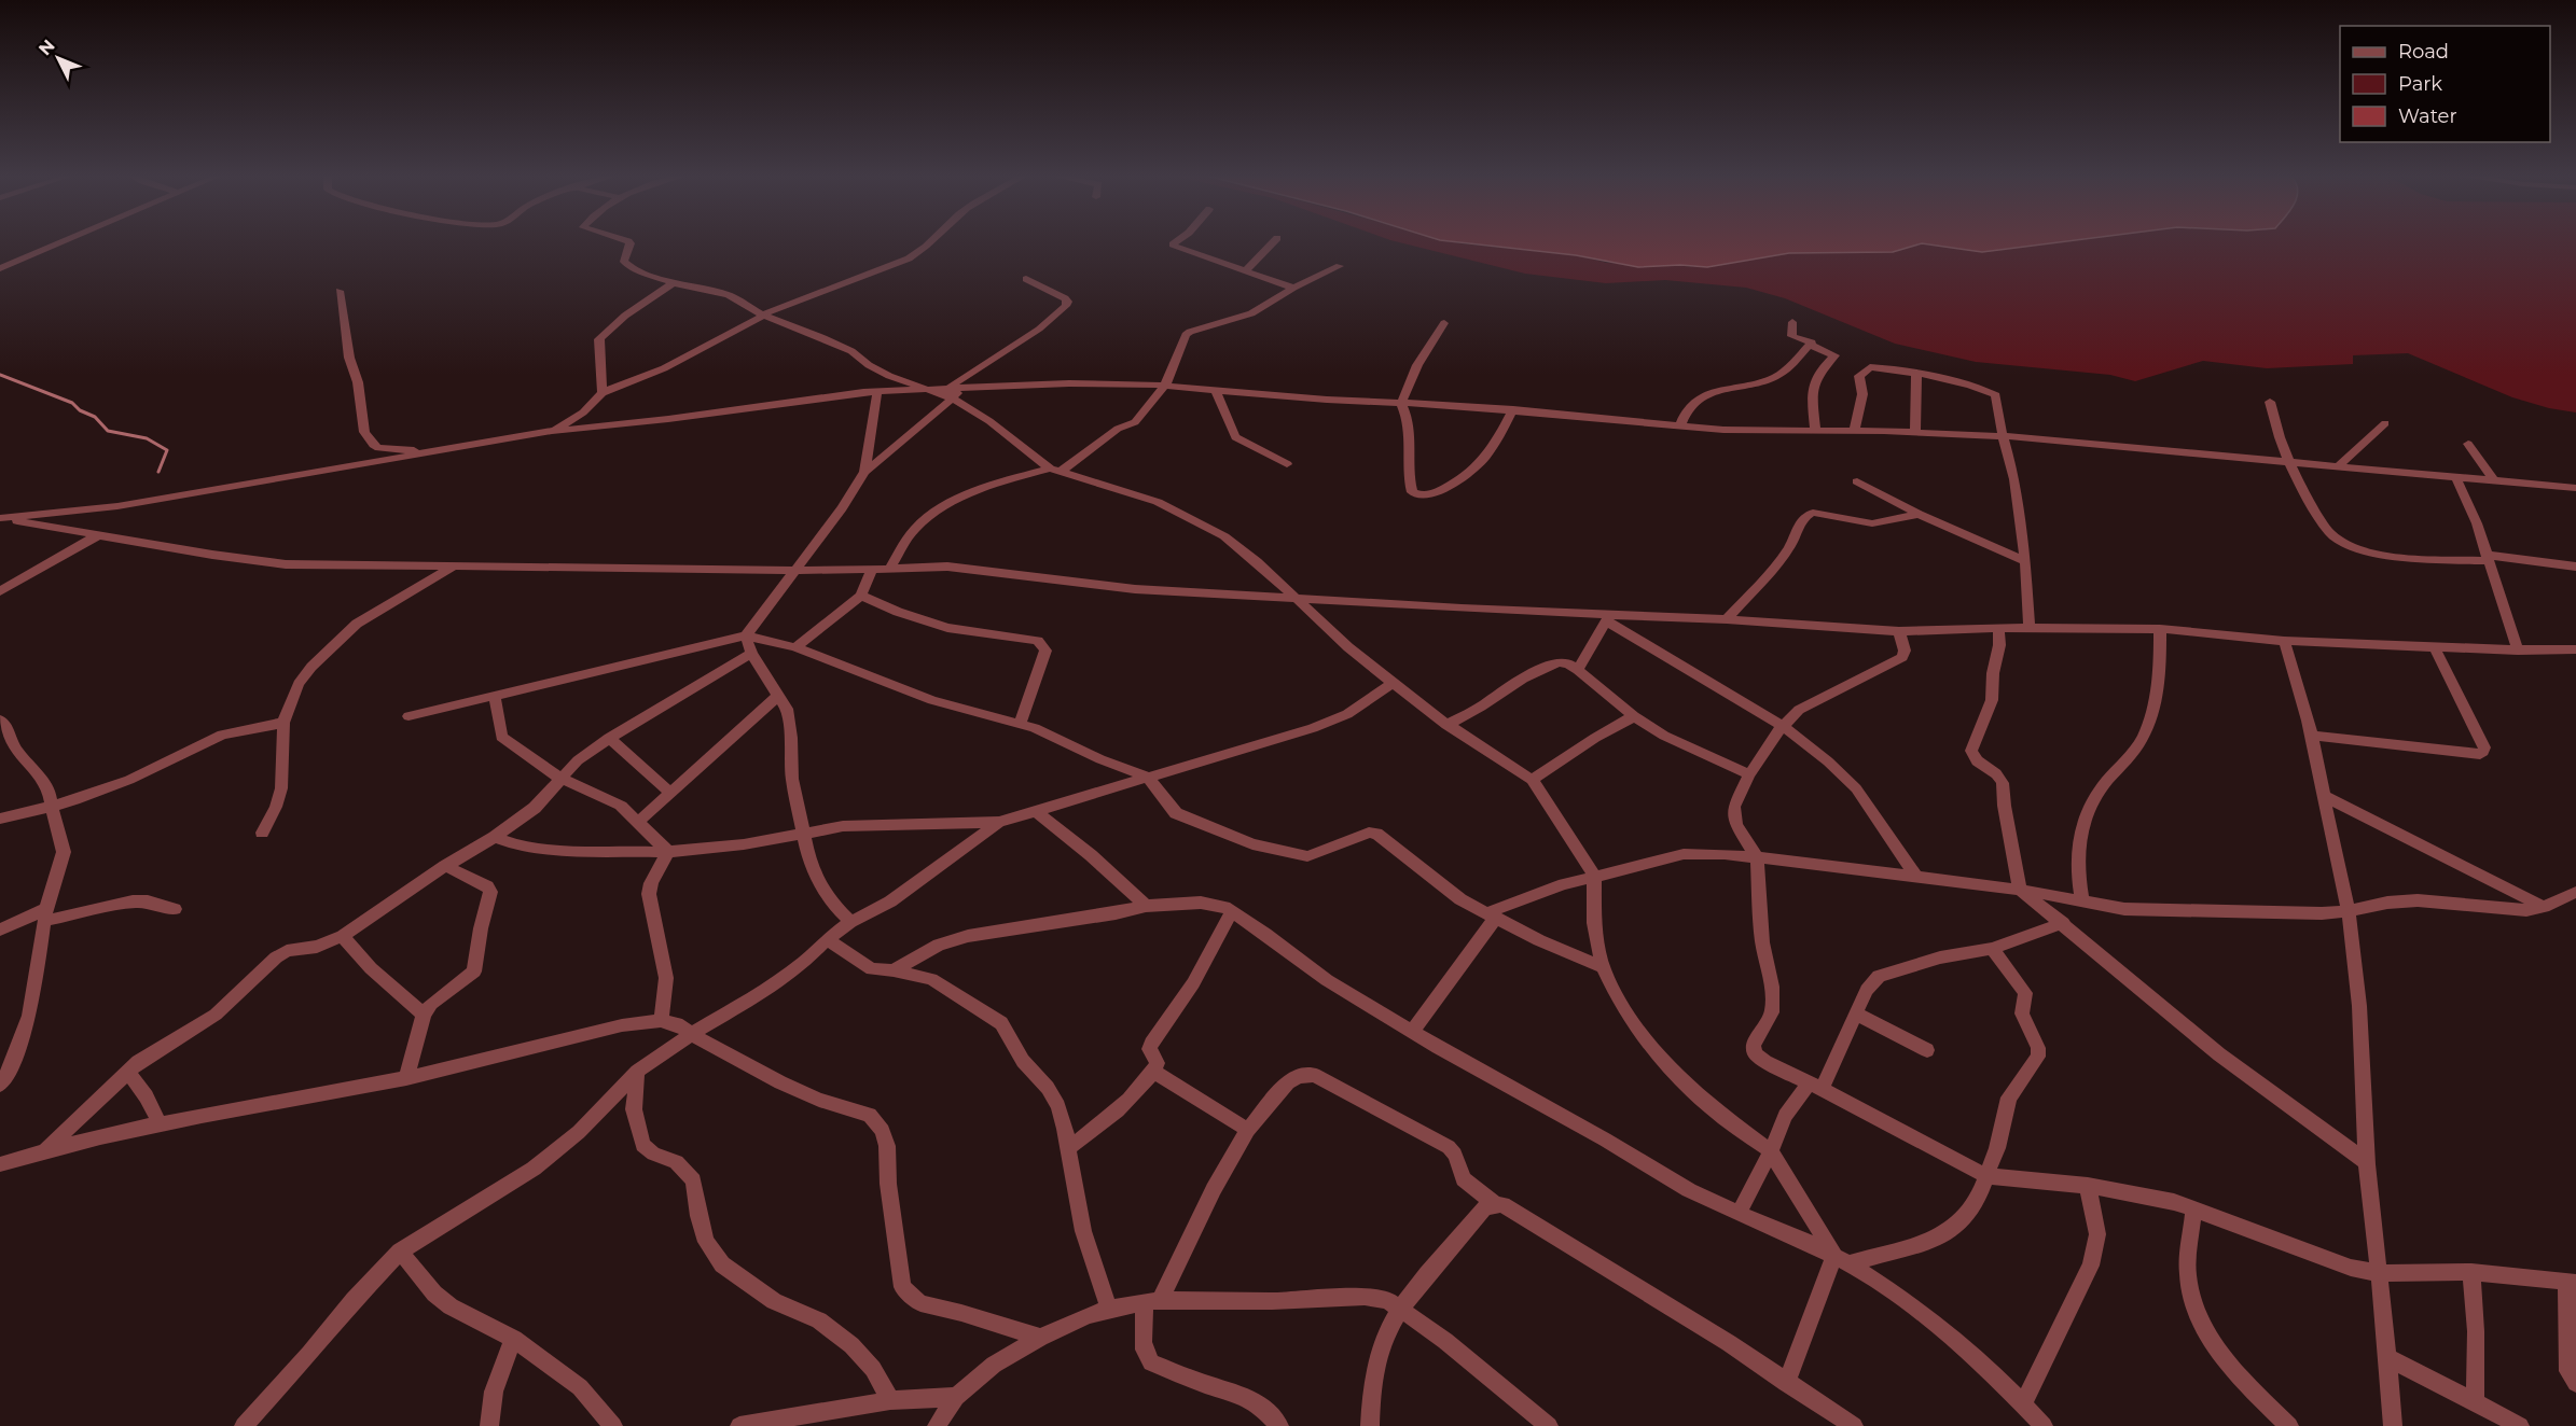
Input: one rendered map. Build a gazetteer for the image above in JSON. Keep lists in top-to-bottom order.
{
  "legend": ["Road", "Park", "Water"],
  "north": "top left"
}
